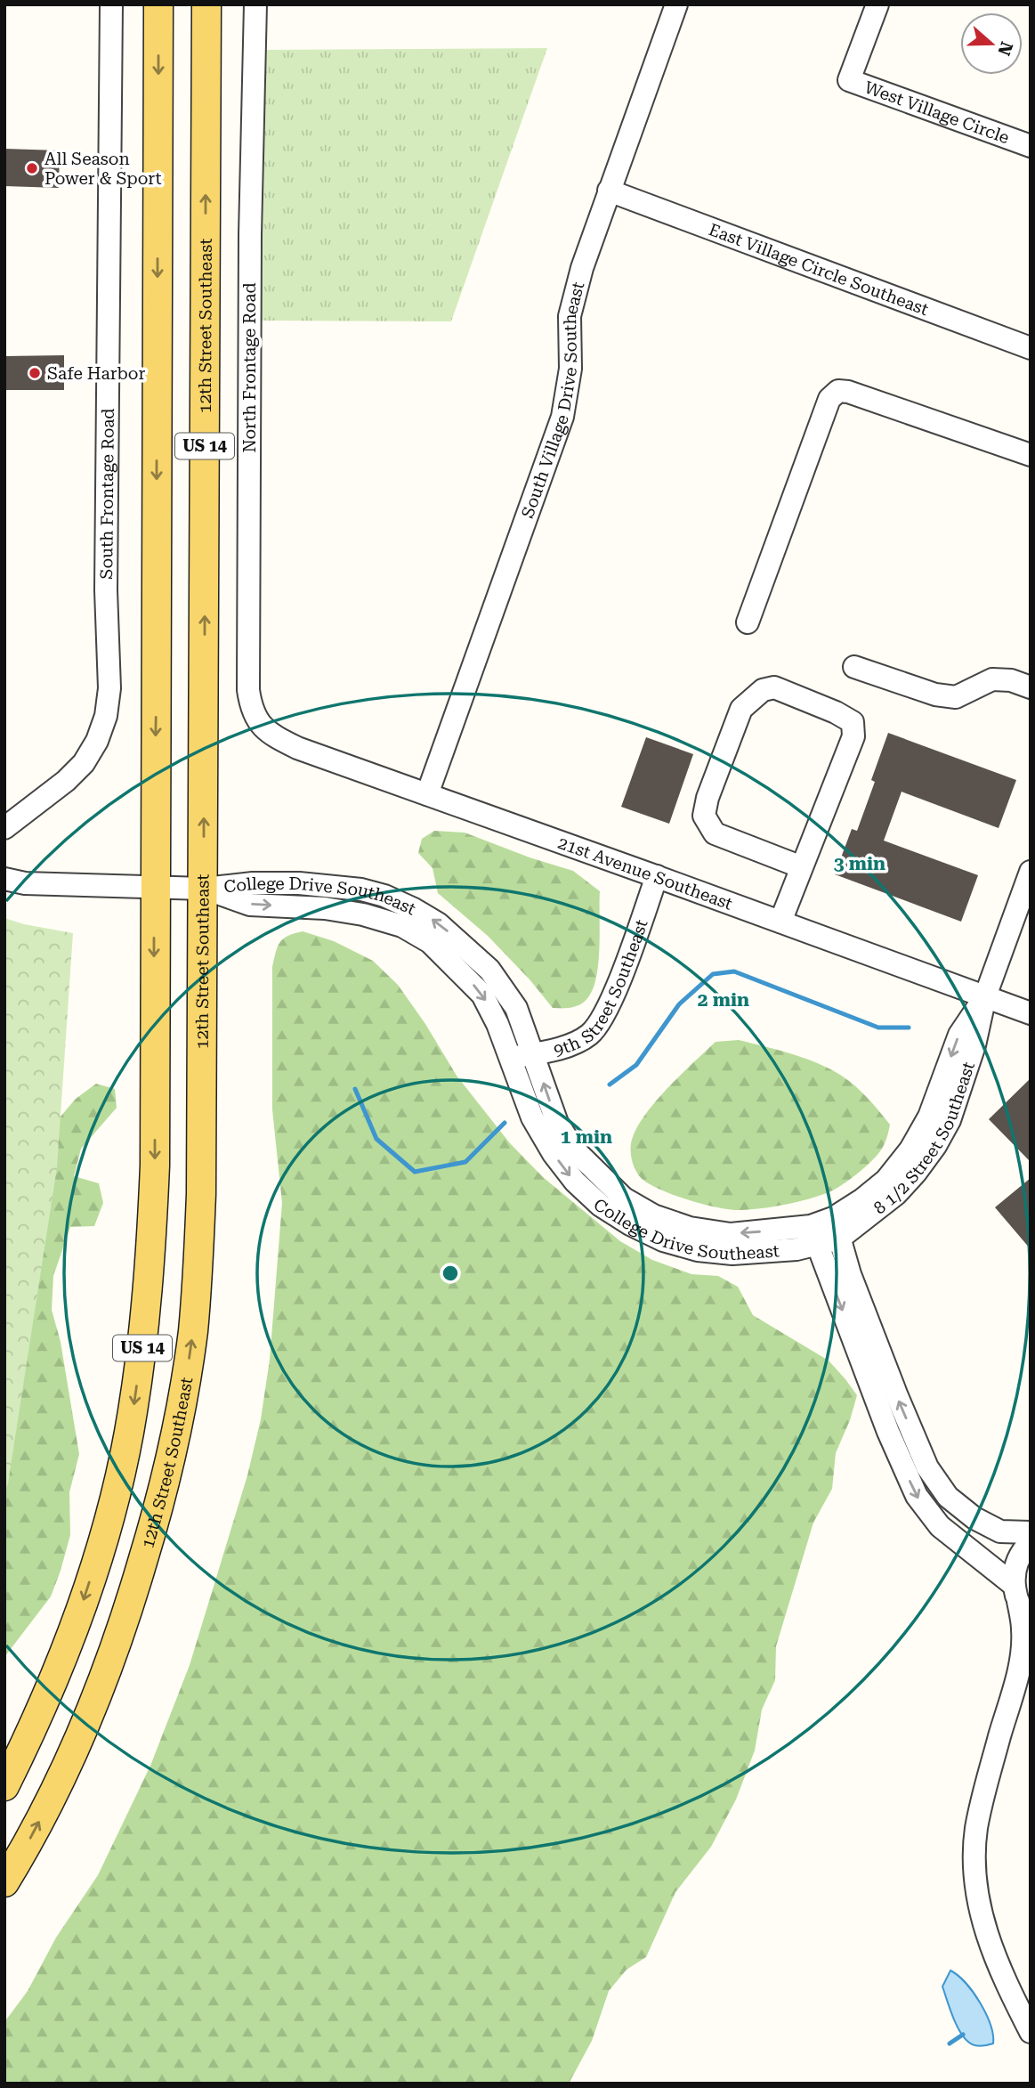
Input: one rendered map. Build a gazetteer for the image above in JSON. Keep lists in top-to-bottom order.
{
  "streets": {
    "main road": ["12th Street Southeast", "US 14"],
    "street": [
      "West Village Circle",
      "East Village Circle Southeast",
      "North Frontage Road",
      "South Village Drive Southeast",
      "South Frontage Road",
      "21st Avenue Southeast",
      "College Drive Southeast",
      "9th Street Southeast",
      "8 1/2 Street Southeast"
    ]
  },
  "crossings": [
    ["East Village Circle Southeast", "South Village Drive Southeast"],
    ["12th Street Southeast", "College Drive Southeast"],
    ["North Frontage Road", "21st Avenue Southeast"],
    ["South Village Drive Southeast", "21st Avenue Southeast"],
    ["21st Avenue Southeast", "9th Street Southeast"],
    ["21st Avenue Southeast", "8 1/2 Street Southeast"],
    ["College Drive Southeast", "9th Street Southeast"],
    ["College Drive Southeast", "8 1/2 Street Southeast"]
  ],
  "places": ["All Season Power & Sport", "Safe Harbor"],
  "north": "right",
  "rings": ["3 min", "2 min", "1 min"]
}
